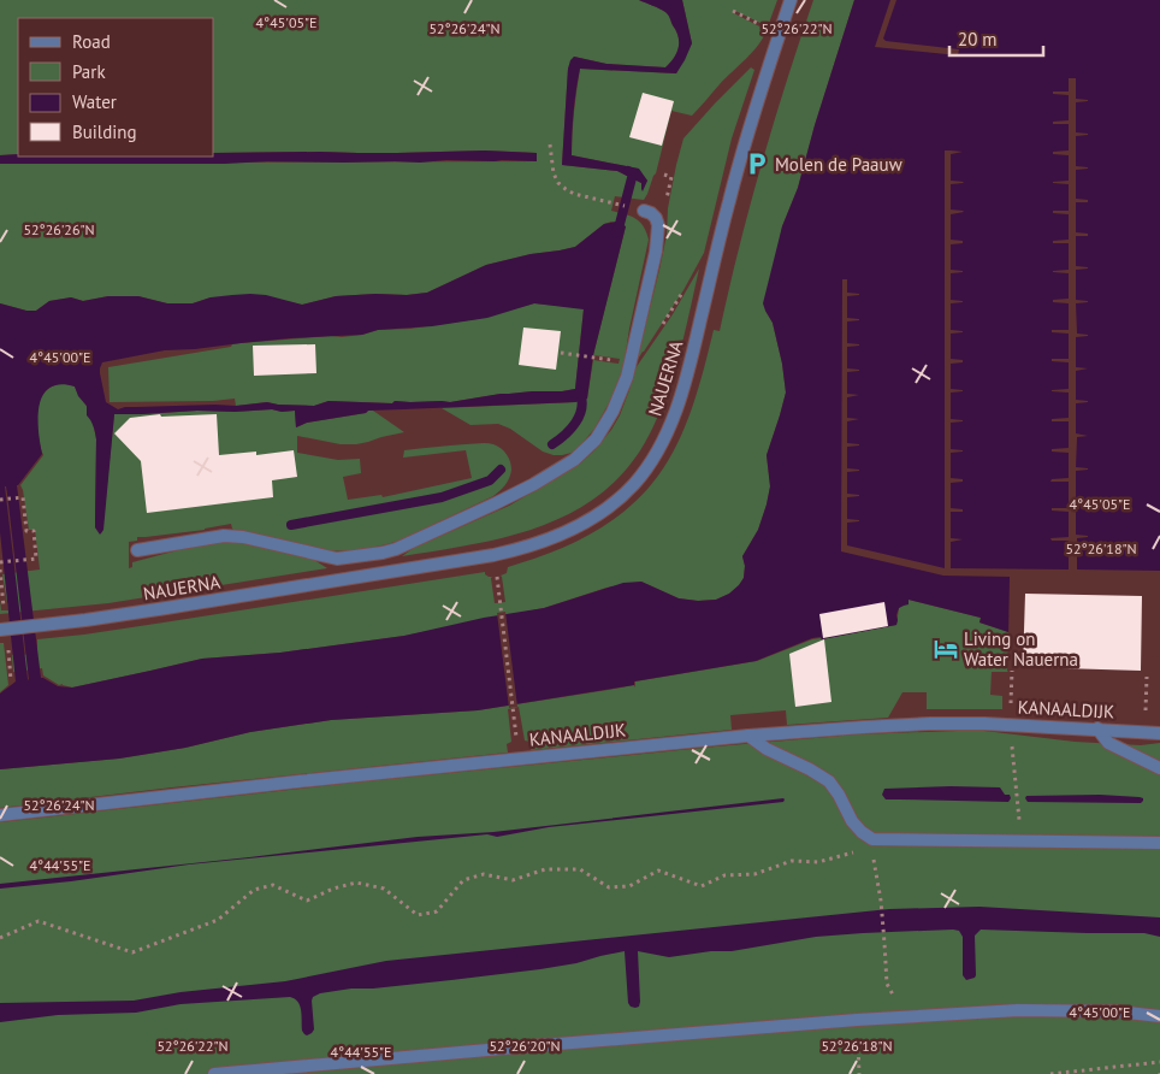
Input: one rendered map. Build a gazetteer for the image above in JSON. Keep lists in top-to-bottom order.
{
  "streets": {
    "street": ["NAUERNA", "KANAALDIJK"]
  },
  "places": {
    "parking": ["Molen de Paauw"],
    "hotel": ["Living on Water Nauerna"]
  },
  "legend": [
    "Road",
    "Park",
    "Water",
    "Building"
  ],
  "scale_bar": "20 m",
  "coordinates": [
    "4°45'05\"E",
    "52°26'24\"N",
    "52°26'22\"N",
    "52°26'26\"N",
    "4°45'00\"E",
    "52°26'18\"N",
    "4°44'55\"E",
    "52°26'20\"N"
  ]
}
